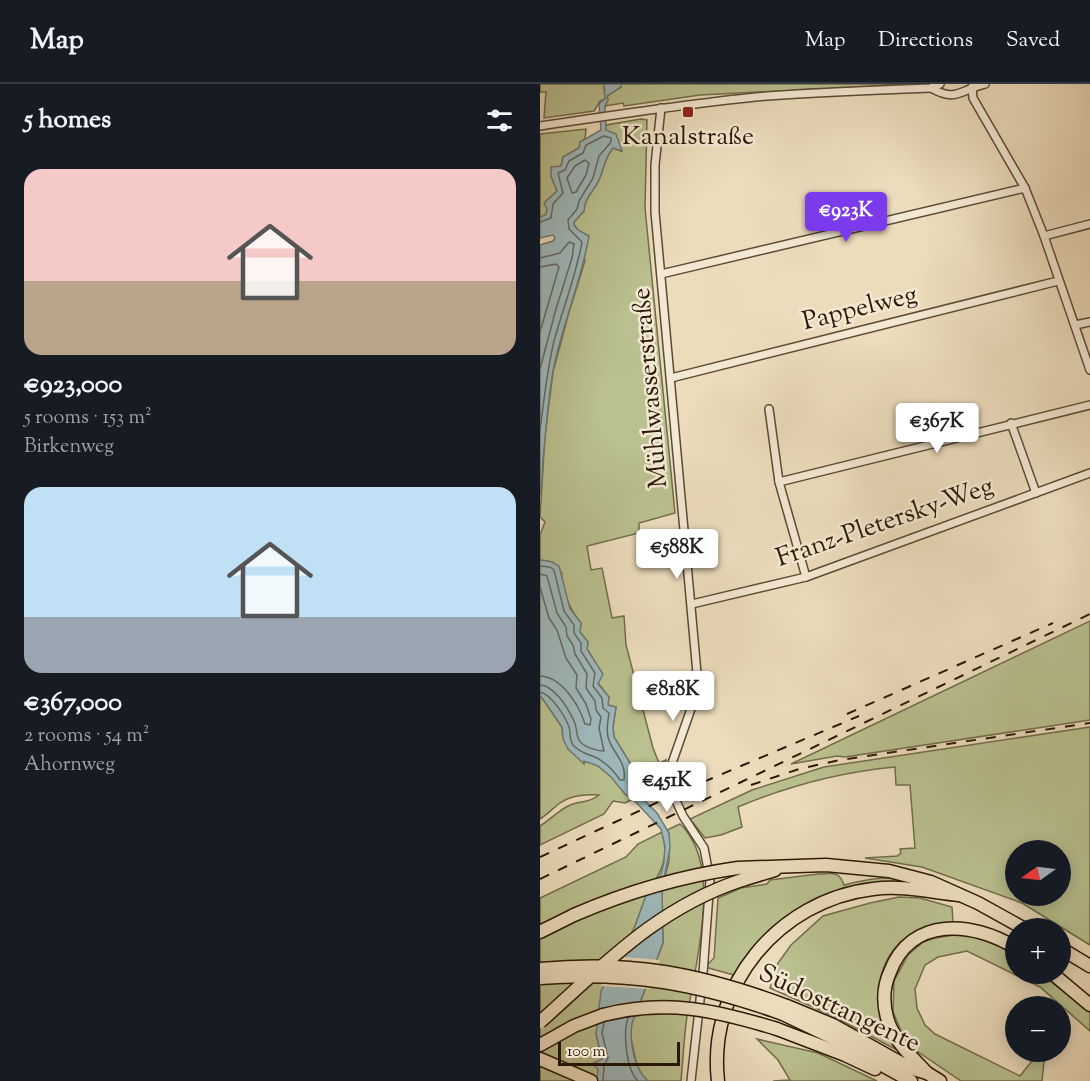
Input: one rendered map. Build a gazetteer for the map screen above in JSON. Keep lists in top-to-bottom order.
{
  "streets": {
    "highway": ["Südosttangente"],
    "street": ["Pappelweg", "Mühlwasserstraße", "Franz-Pletersky-Weg"]
  },
  "crossings": [
    ["Pappelweg", "Mühlwasserstraße"],
    ["Mühlwasserstraße", "Franz-Pletersky-Weg"]
  ],
  "places": {
    "transit": ["Kanalstraße"]
  },
  "scale_bar": "100 m",
  "north": "left",
  "page": {
    "header": "Map",
    "nav": ["Map", "Directions", "Saved"],
    "heading": "5 homes",
    "list": [
      {
        "name": "€923,000",
        "note": "5 rooms · 153 m² · Birkenweg"
      },
      {
        "name": "€367,000",
        "note": "2 rooms · 54 m² · Ahornweg"
      }
    ],
    "price": [
      "€923K",
      "€367K",
      "€588K",
      "€818K",
      "€451K"
    ],
    "map_buttons": ["+", "−"],
    "scale": "100 m"
  }
}
